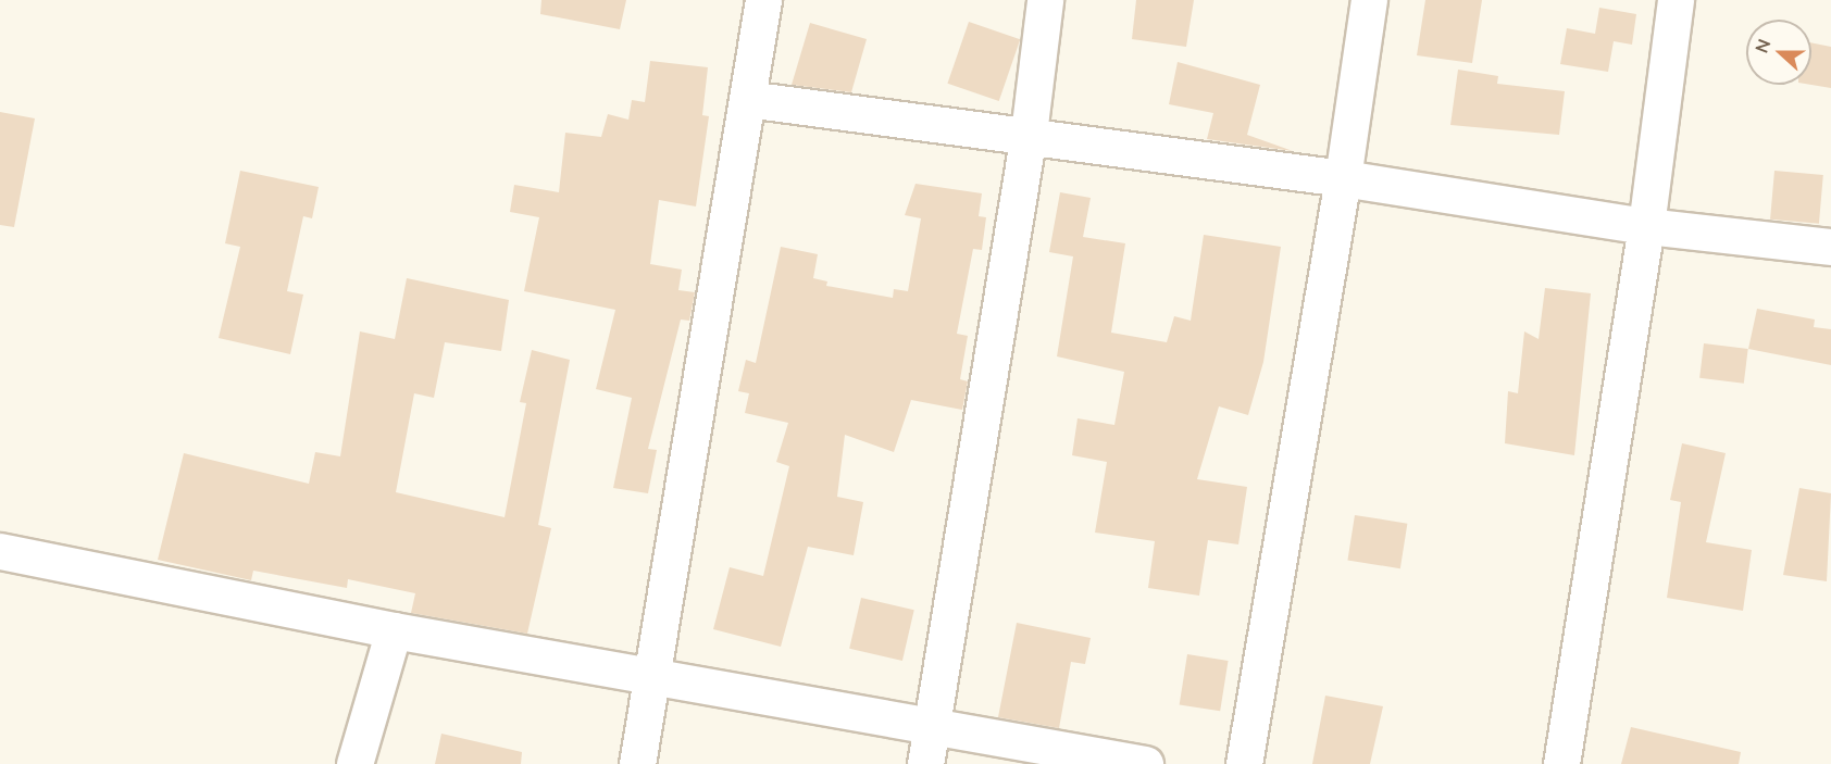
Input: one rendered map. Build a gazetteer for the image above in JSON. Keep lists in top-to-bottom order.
{
  "north": "left"
}
